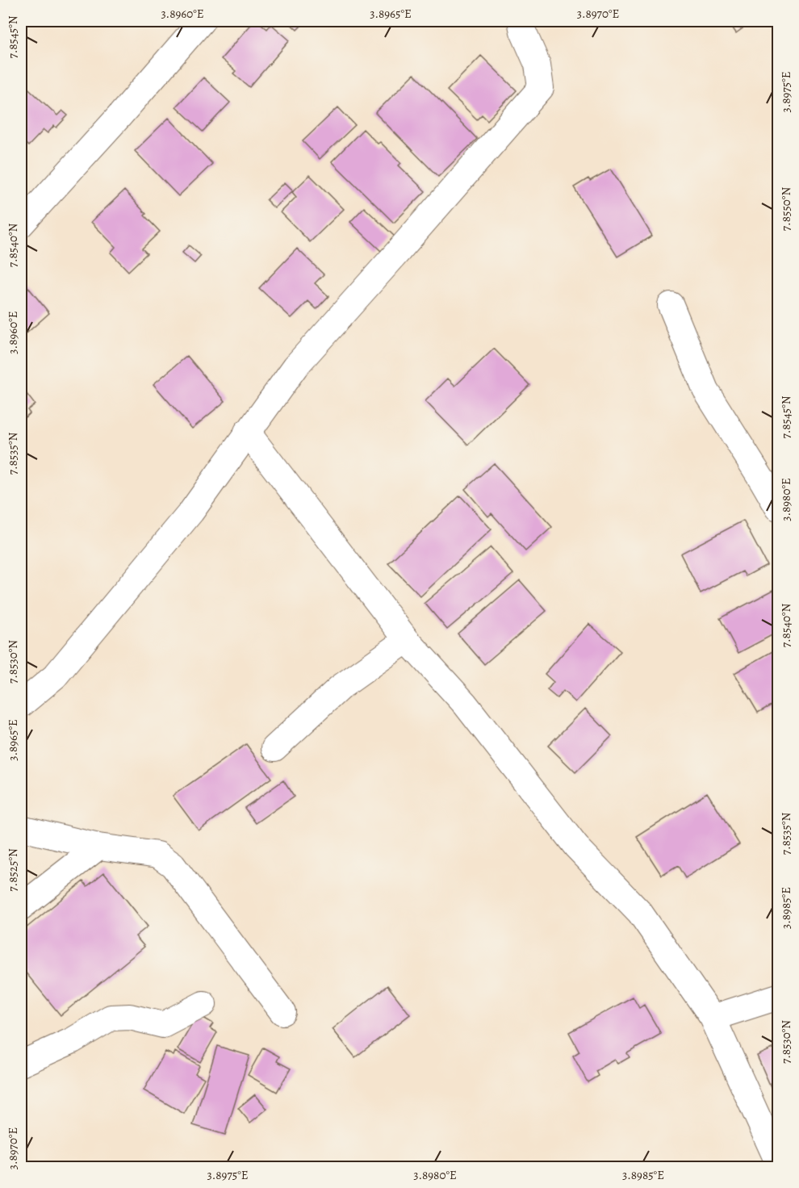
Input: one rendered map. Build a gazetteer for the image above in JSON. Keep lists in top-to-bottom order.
{
  "coordinates": [
    "3.8960°E",
    "3.8965°E",
    "3.8970°E",
    "7.8545°N",
    "3.8975°E",
    "7.8550°N",
    "7.8540°N",
    "7.8535°N",
    "3.8980°E",
    "7.8530°N",
    "7.8525°N",
    "3.8985°E"
  ]
}
